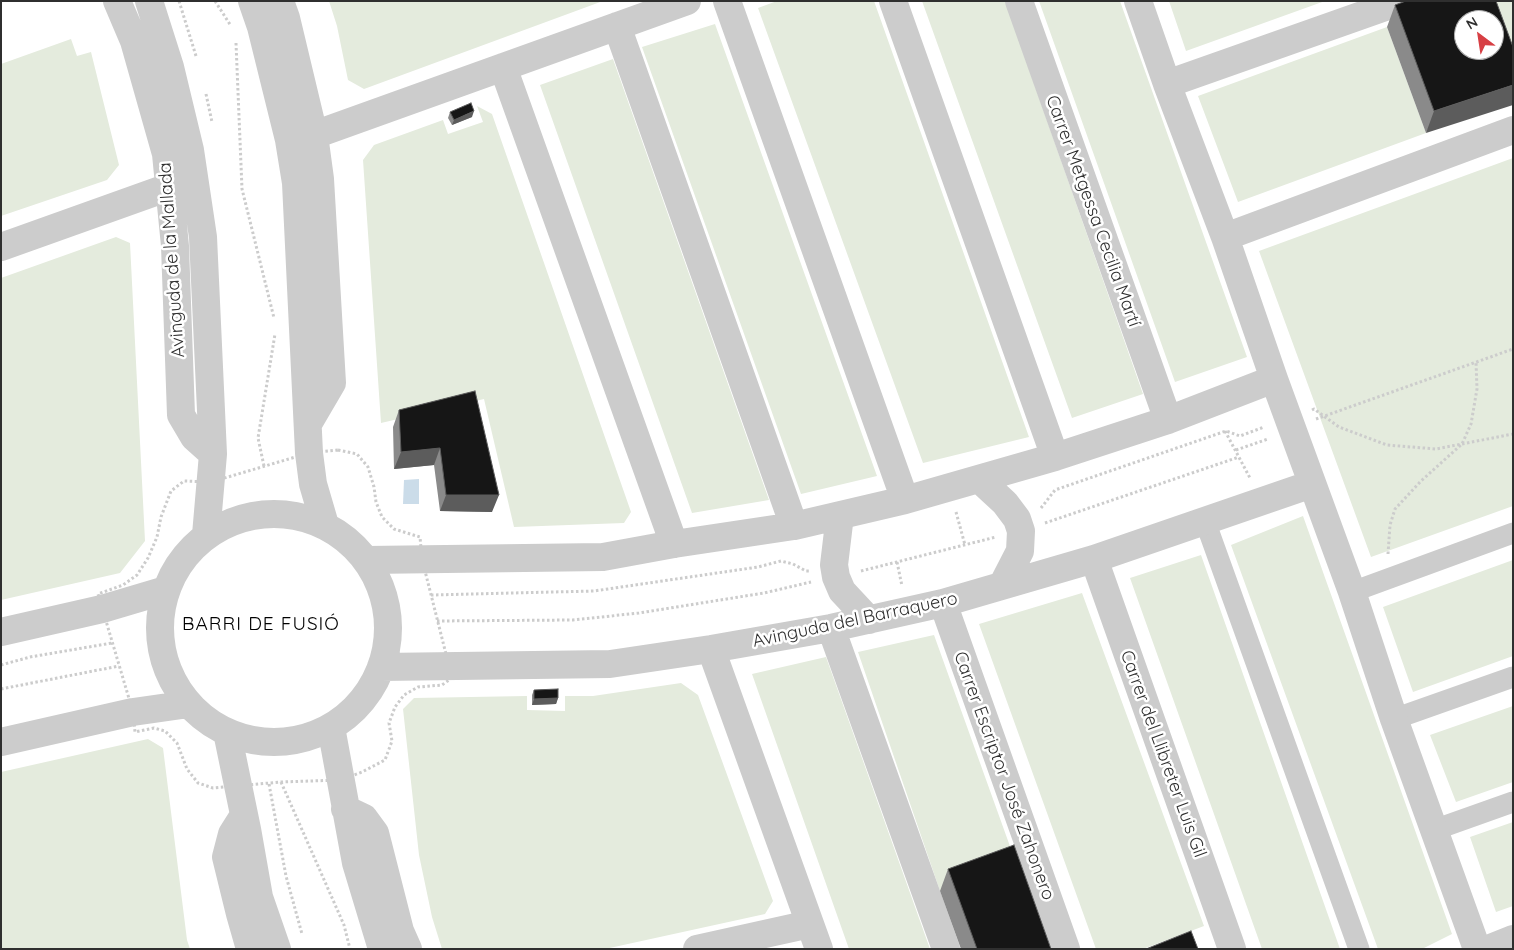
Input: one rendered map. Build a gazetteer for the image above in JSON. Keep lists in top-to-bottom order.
{
  "streets": {
    "street": [
      "Carrer Metgessa Cecilia Martí",
      "Avinguda de la Mallada",
      "Avinguda del Barraquero",
      "Carrer del Llibreter Luis Gil",
      "Carrer Escriptor José Zahonero"
    ]
  },
  "crossings": [
    ["Avinguda del Barraquero", "Carrer del Llibreter Luis Gil"],
    ["Avinguda del Barraquero", "Carrer Escriptor José Zahonero"]
  ],
  "districts": ["BARRI DE FUSIÓ"],
  "north": "top left"
}
